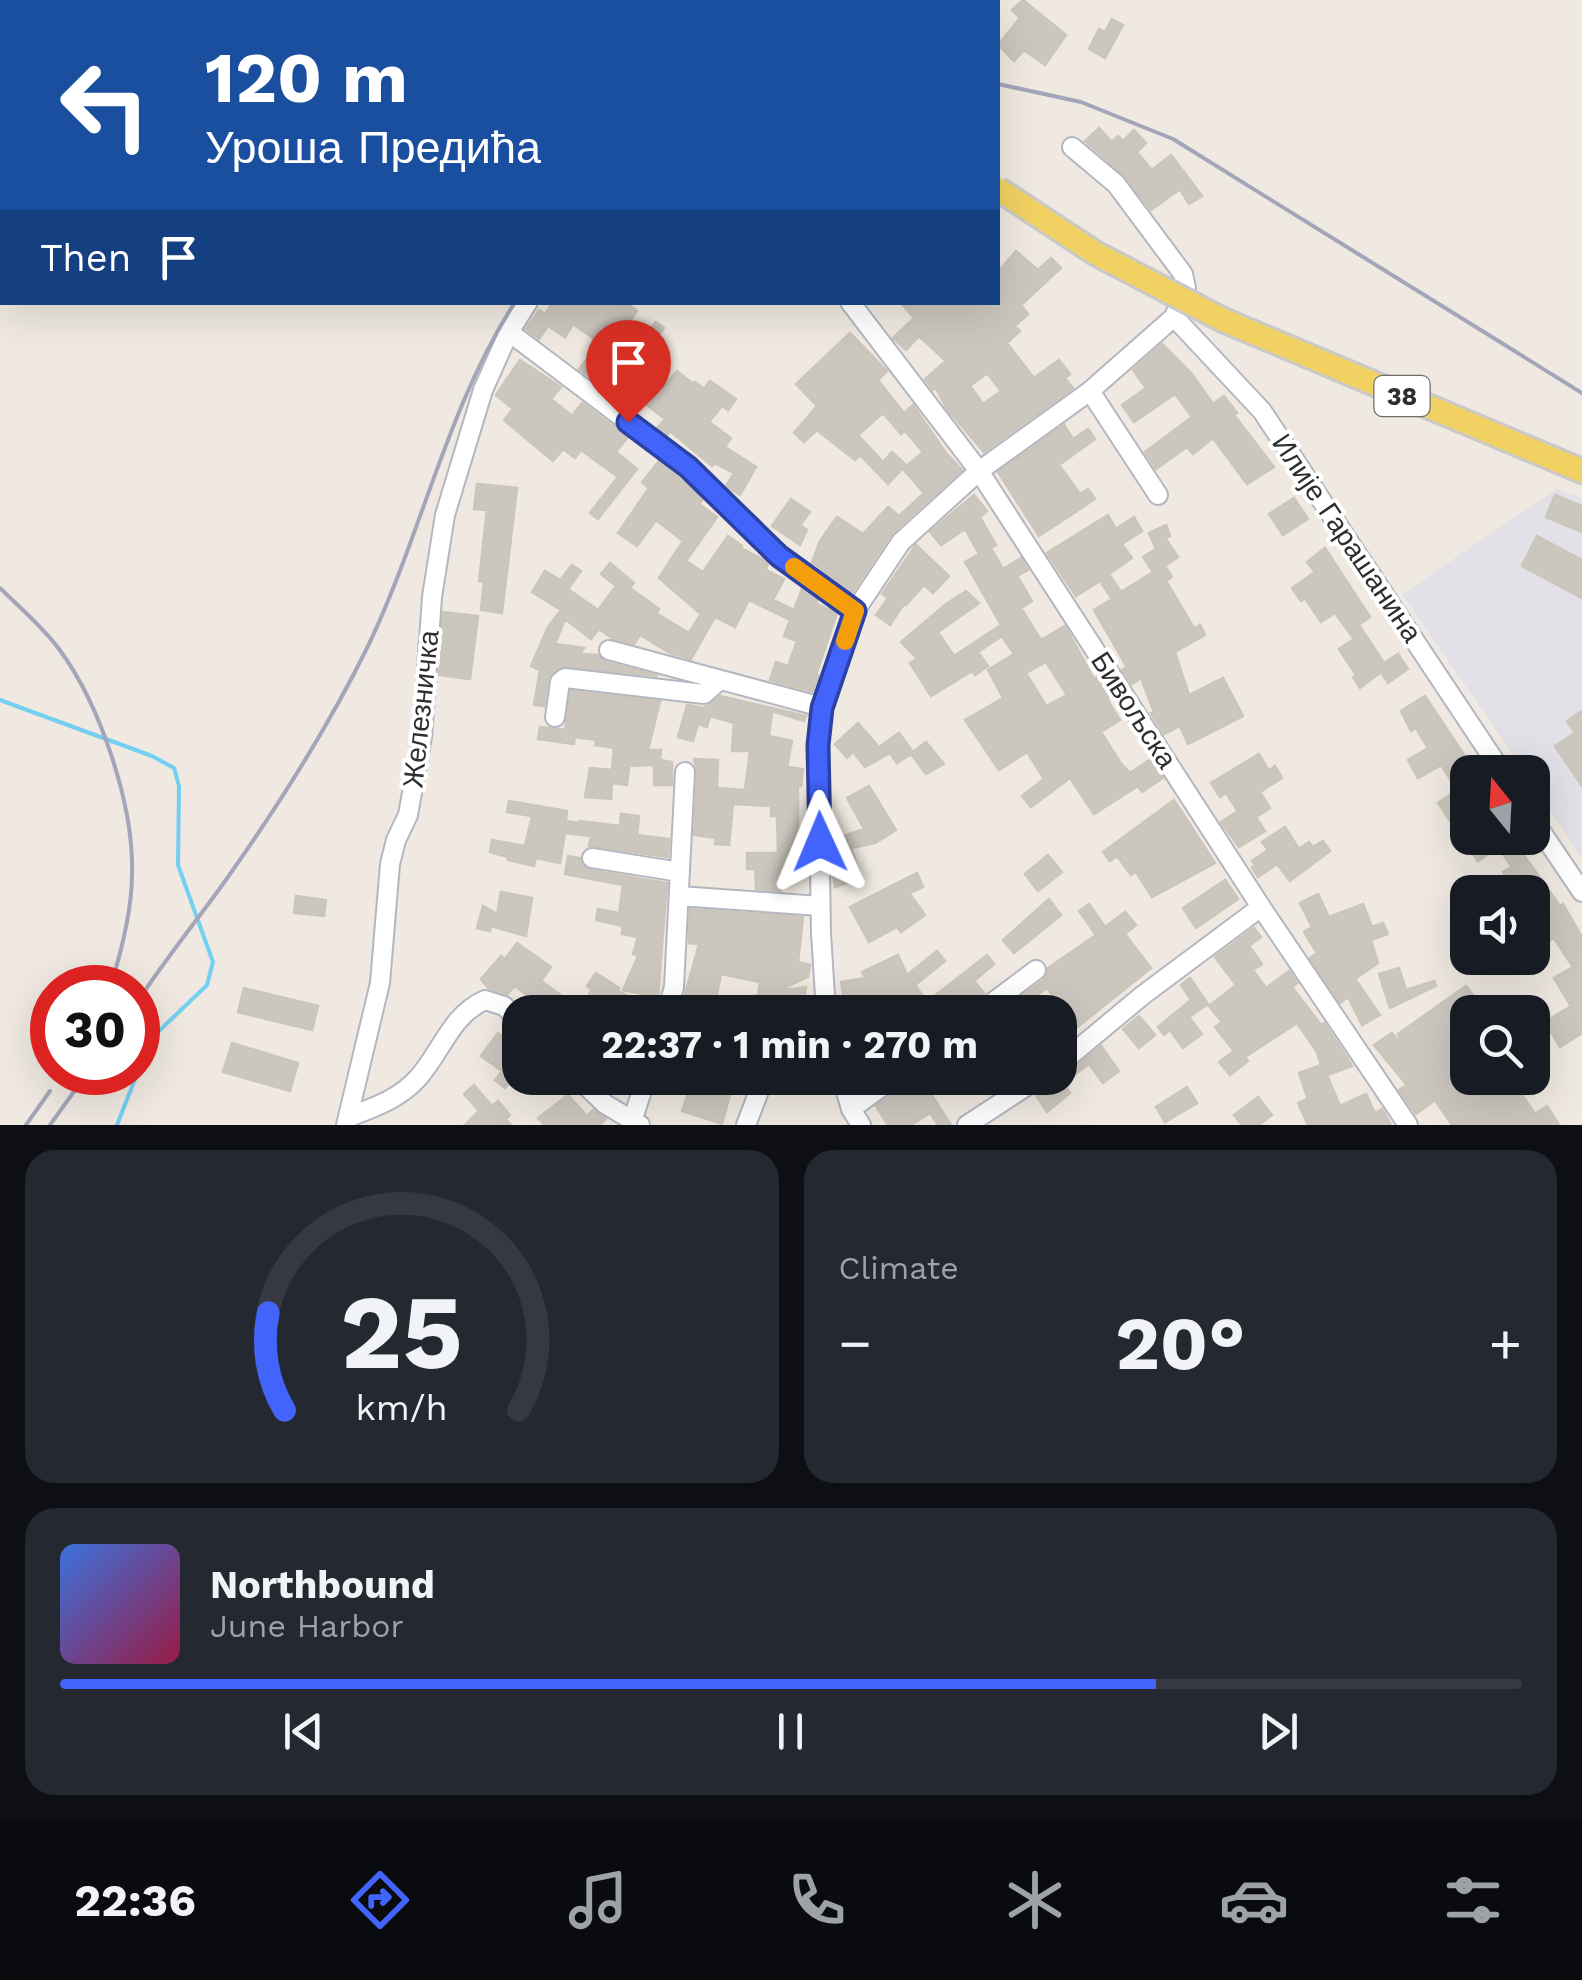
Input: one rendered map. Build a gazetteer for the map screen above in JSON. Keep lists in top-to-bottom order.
{
  "streets": {
    "main road": ["38"],
    "street": ["Илије Гарашанина", "Железничка", "Бивољска"]
  },
  "north": "top",
  "page": {
    "turn": ["120 m", "Уроша Предића"],
    "then": "Then",
    "limit": "30",
    "trip": "22:37 · 1 min · 270 m",
    "tile": "Climate",
    "heat": ["−", "20°", "+"],
    "song": ["Northbound", "June Harbor"],
    "tabs": "22:36",
    "gauge": ["25", "km/h"]
  }
}
